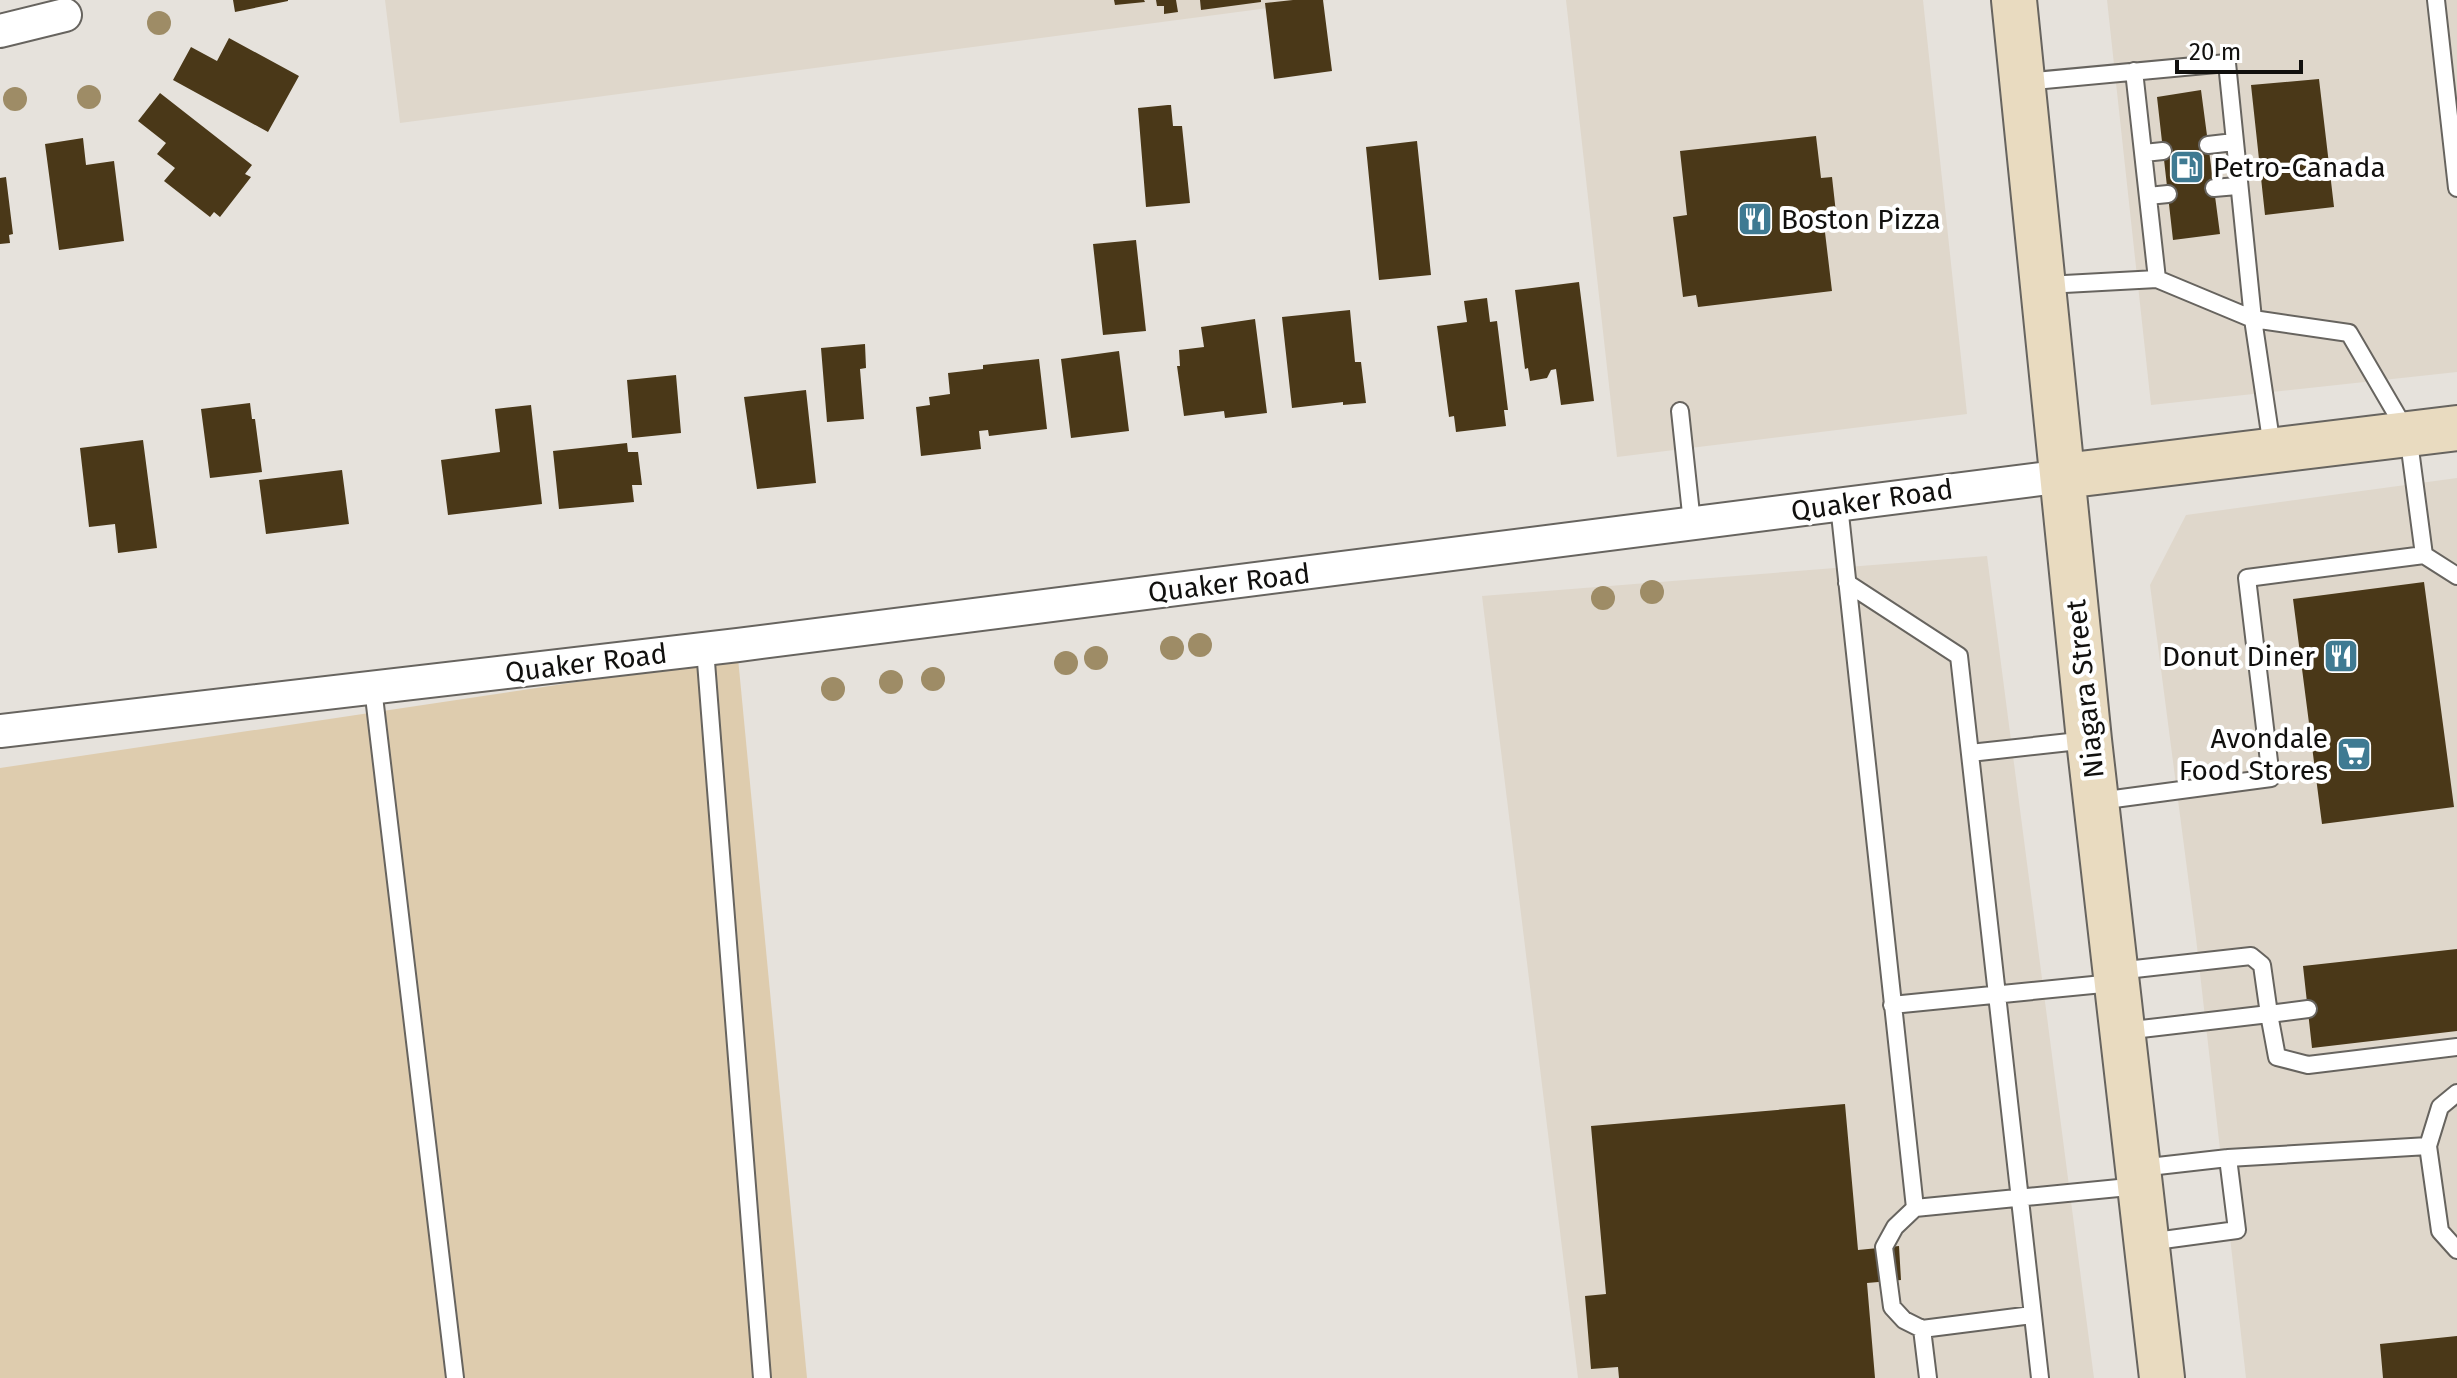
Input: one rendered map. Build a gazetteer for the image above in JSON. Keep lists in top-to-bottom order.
{
  "streets": {
    "main road": ["Quaker Road", "Niagara Street"]
  },
  "crossings": [
    ["Quaker Road", "Niagara Street"]
  ],
  "places": {
    "fuel station": ["Petro-Canada"],
    "restaurant": ["Boston Pizza", "Donut Diner"],
    "supermarket": ["Avondale Food Stores"]
  },
  "scale_bar": "20 m"
}
